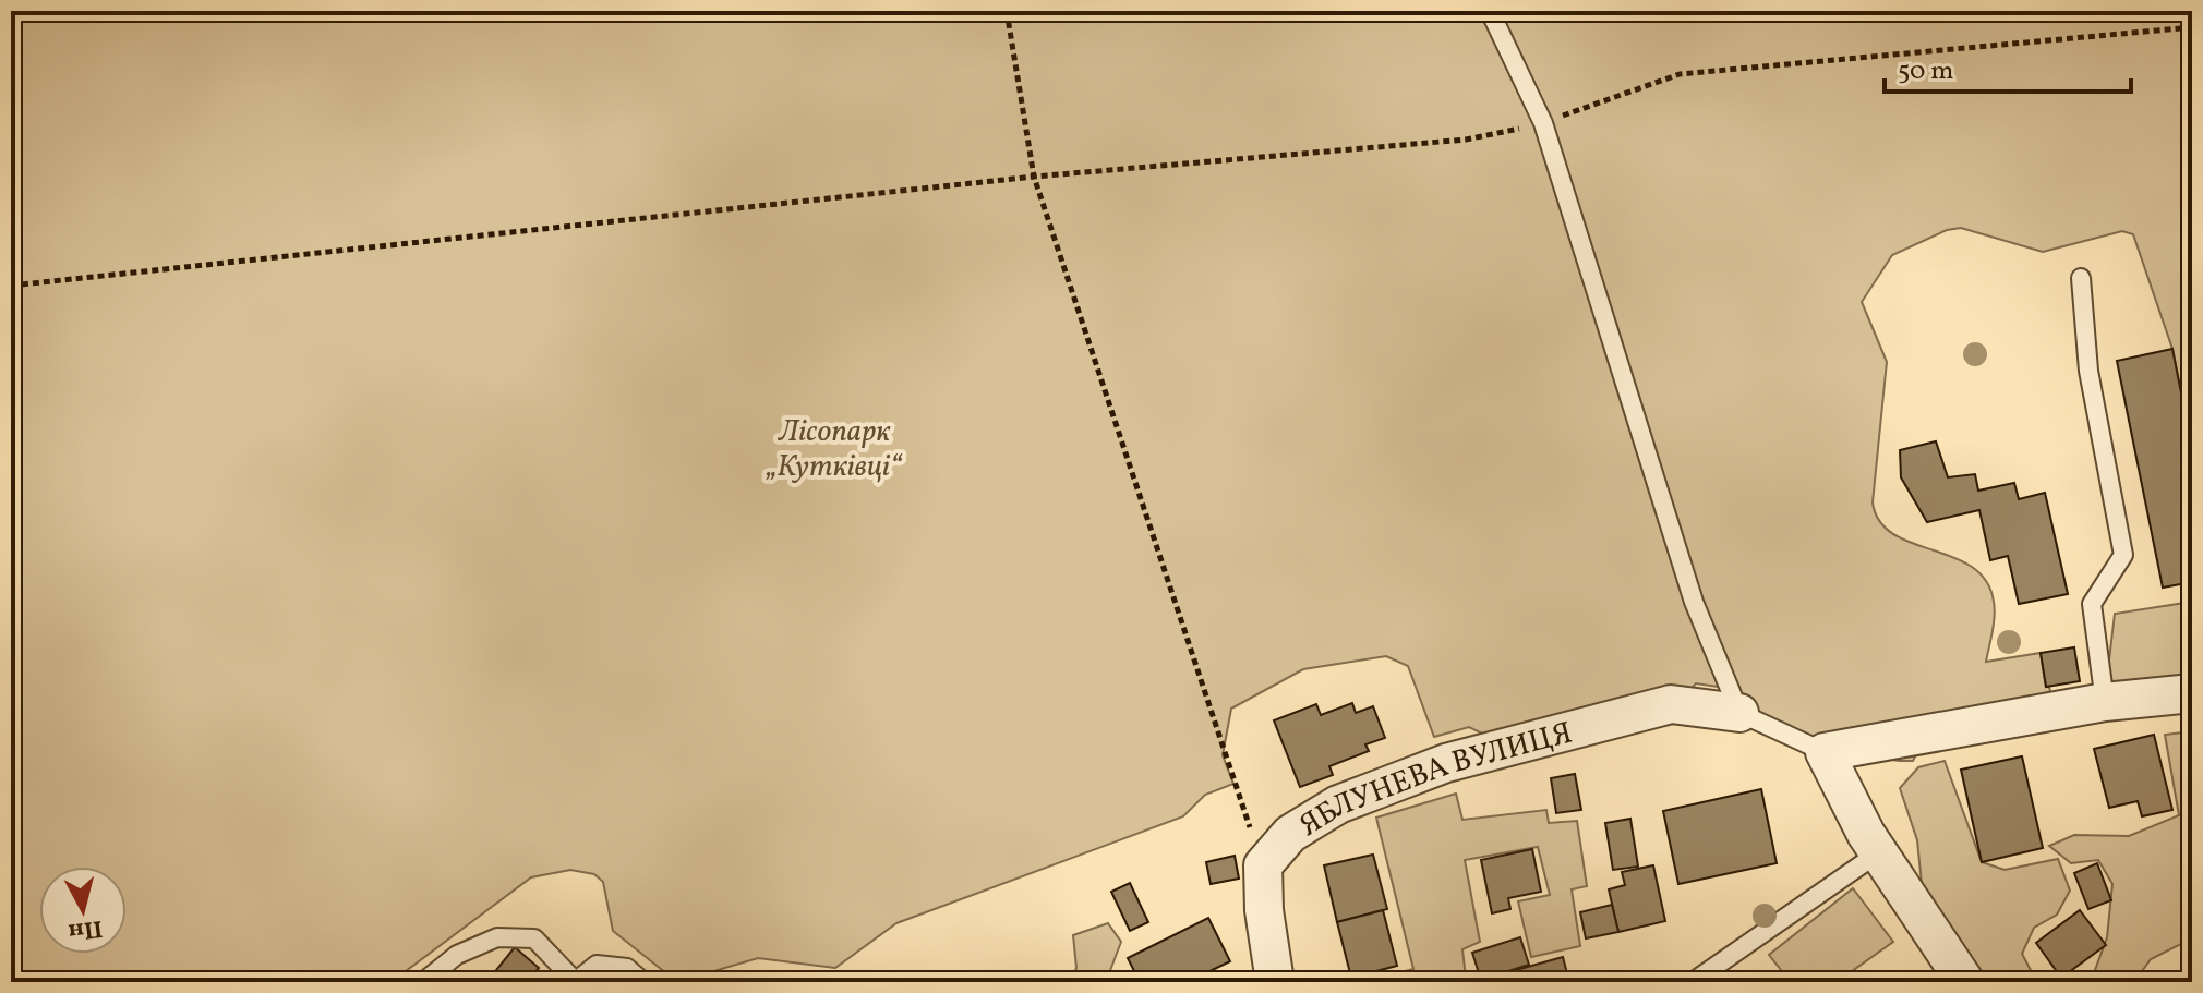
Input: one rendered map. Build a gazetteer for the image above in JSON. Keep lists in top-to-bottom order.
{
  "streets": {
    "street": ["ЯБЛУНЕВА ВУЛИЦЯ"]
  },
  "parks": ["Лісопарк „Кутківці“"],
  "scale_bar": "50 m",
  "north": "bottom"
}
